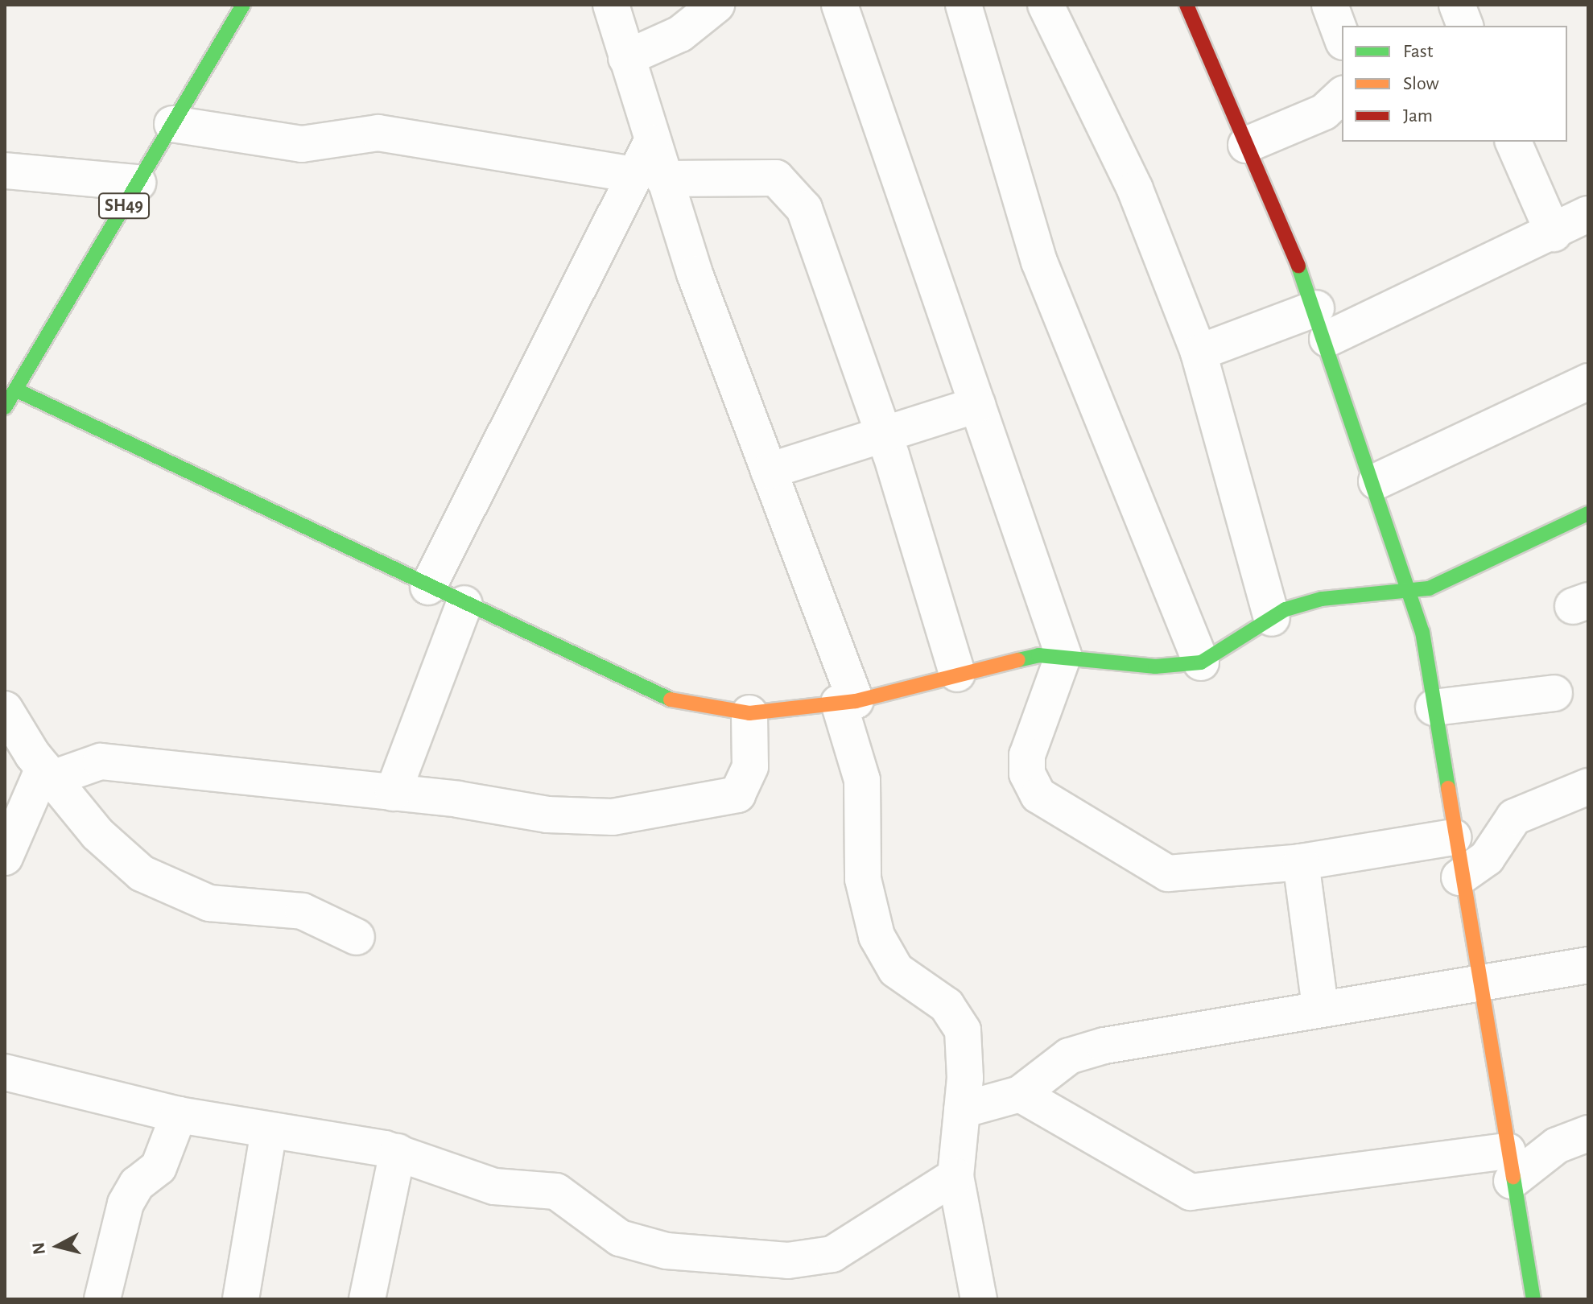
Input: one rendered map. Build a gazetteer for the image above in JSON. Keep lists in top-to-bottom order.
{
  "streets": {
    "street": ["SH49"]
  },
  "legend": ["Fast", "Slow", "Jam"],
  "north": "left"
}
